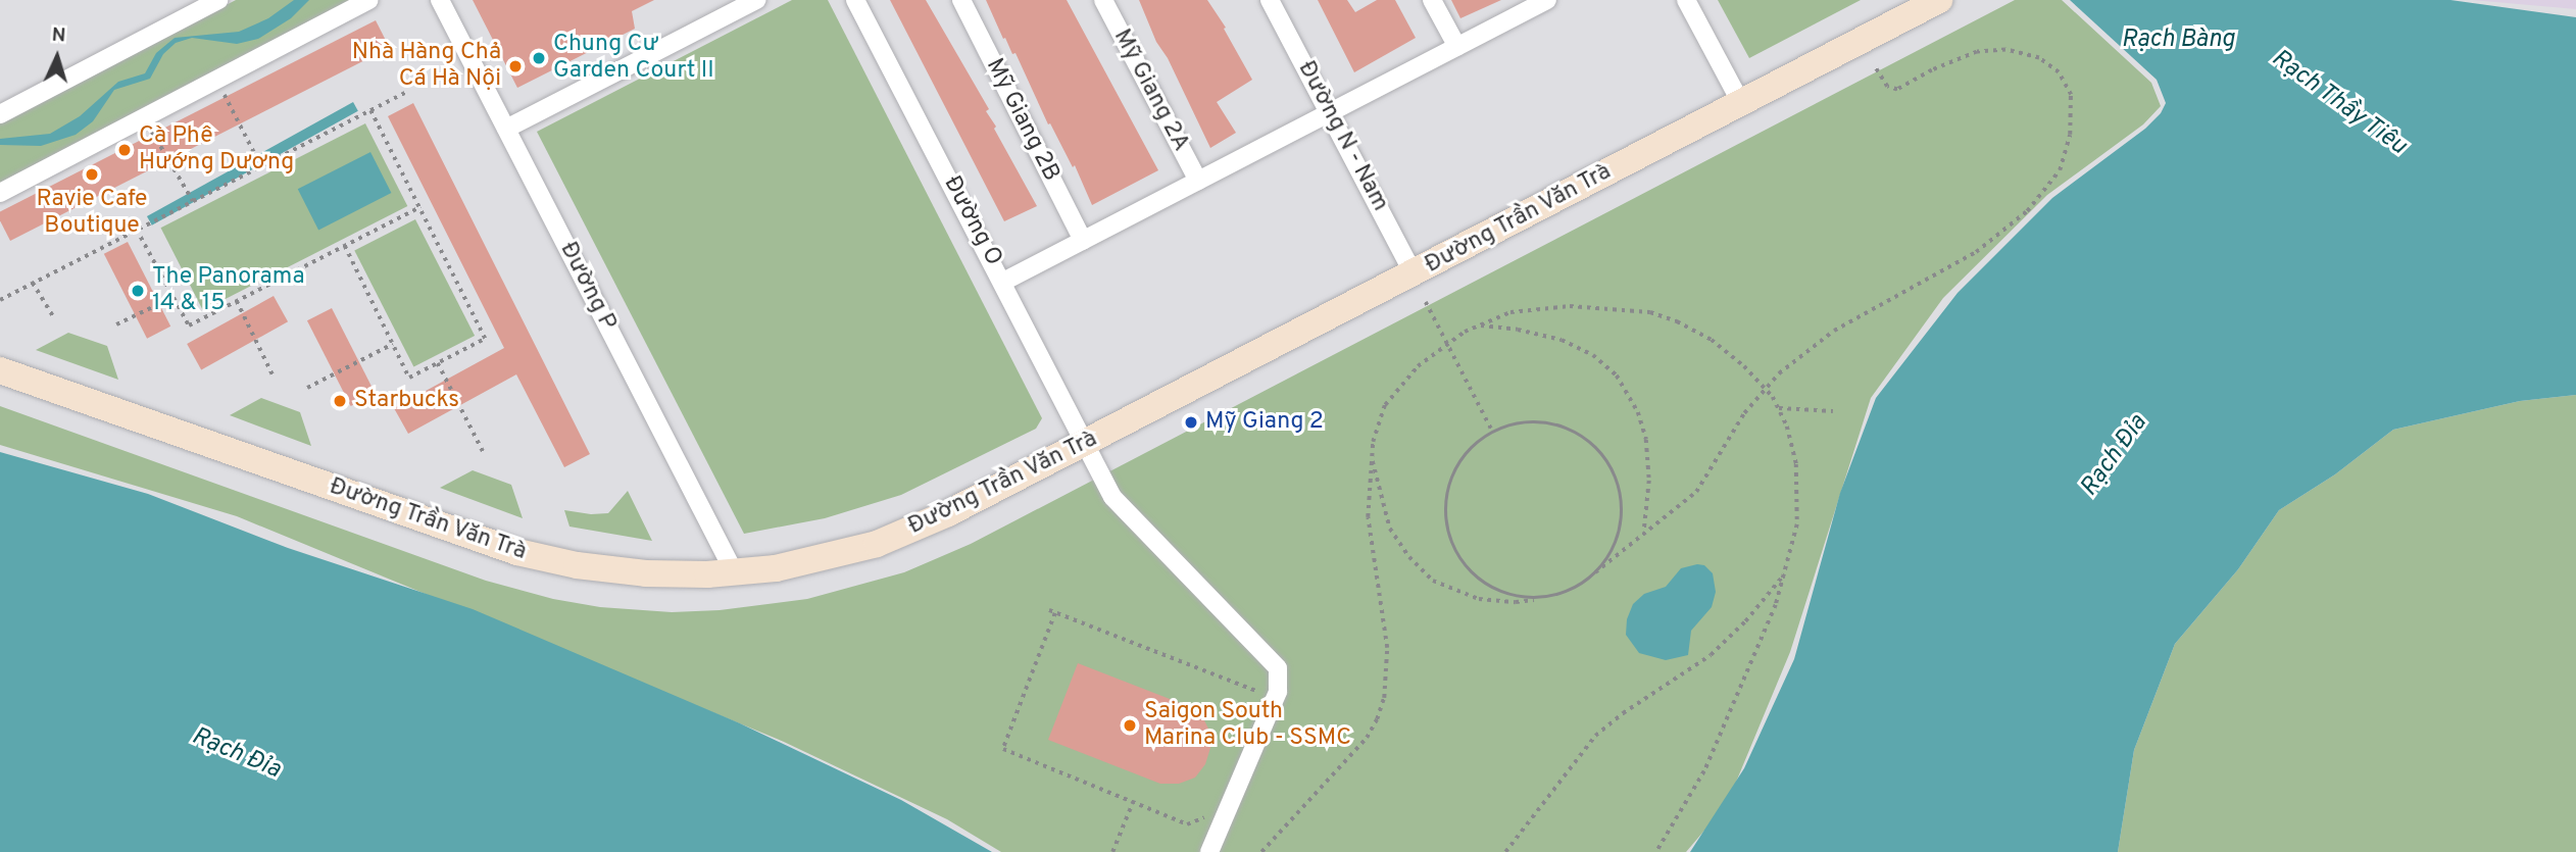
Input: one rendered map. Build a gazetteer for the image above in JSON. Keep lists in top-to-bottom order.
{
  "streets": {
    "main road": ["Đường Trần Văn Trà"],
    "street": [
      "Mỹ Giang 2A",
      "Mỹ Giang 2B",
      "Đường N - Nam",
      "Đường O",
      "Đường P"
    ]
  },
  "crossings": [
    ["Đường N - Nam", "Đường Trần Văn Trà"],
    ["Đường Trần Văn Trà", "Đường O"],
    ["Đường Trần Văn Trà", "Đường P"]
  ],
  "water": ["Rạch Bàng", "Rạch Thầy Tiêu", "Rạch Đỉa"],
  "places": [
    "Chung Cư Garden Court II",
    "Nhà Hàng Chả Cá Hà Nội",
    "Cà Phê Hướng Dương",
    "Ravie Cafe Boutique",
    "The Panorama 14 & 15",
    "Starbucks",
    "Mỹ Giang 2",
    "Saigon South Marina Club - SSMC"
  ],
  "north": "top"
}
